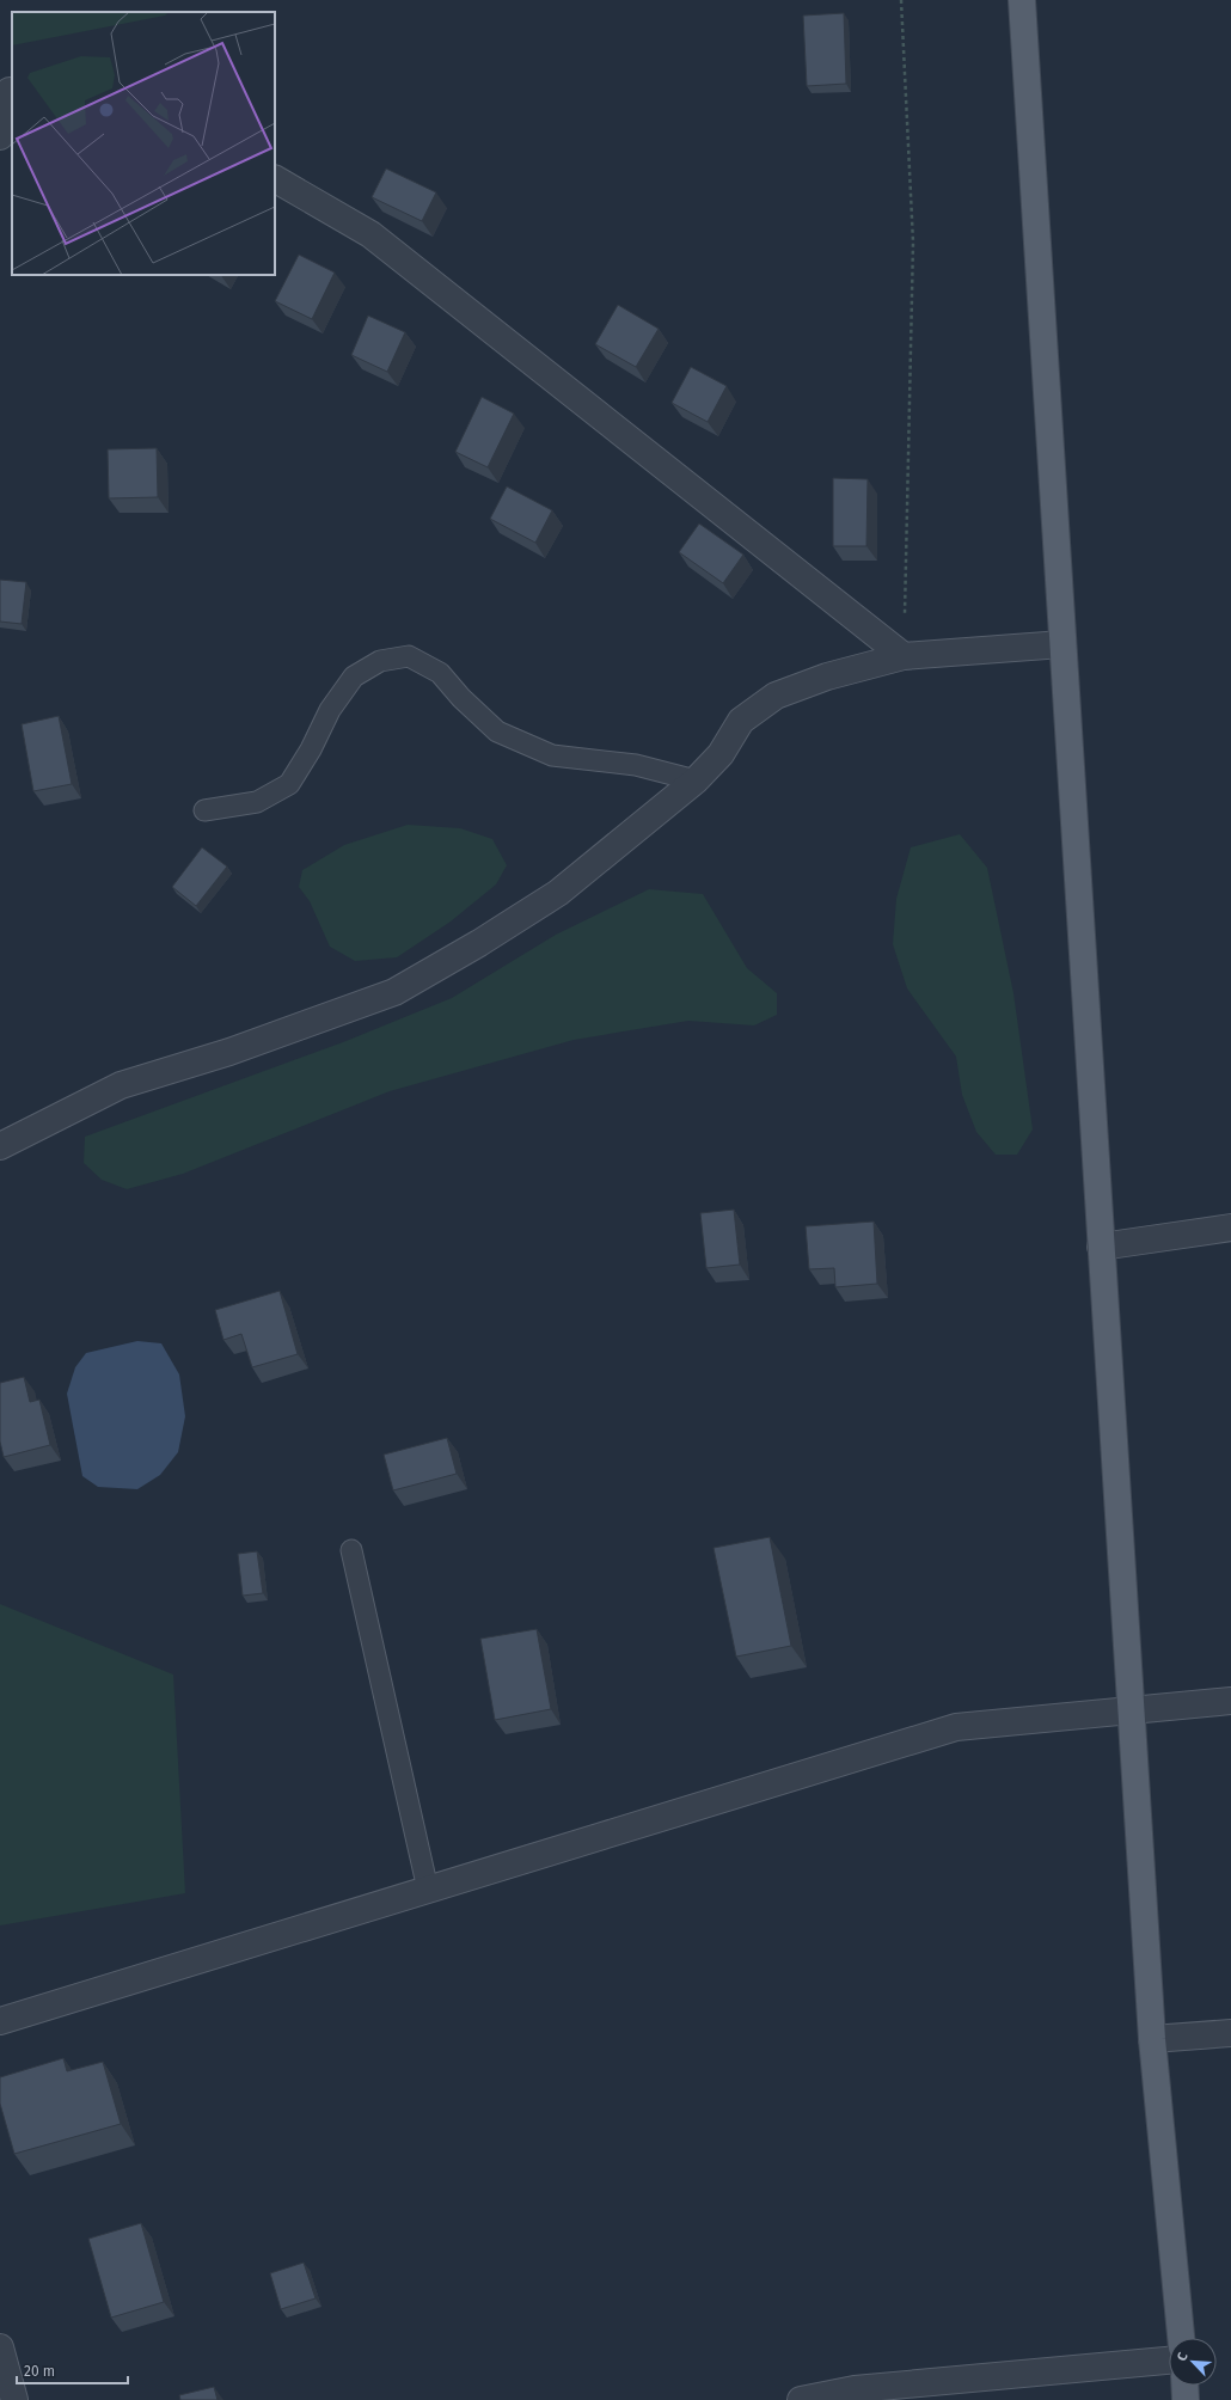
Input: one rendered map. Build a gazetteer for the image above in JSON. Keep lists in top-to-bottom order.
{
  "scale_bar": "20 m",
  "north": "top left"
}
